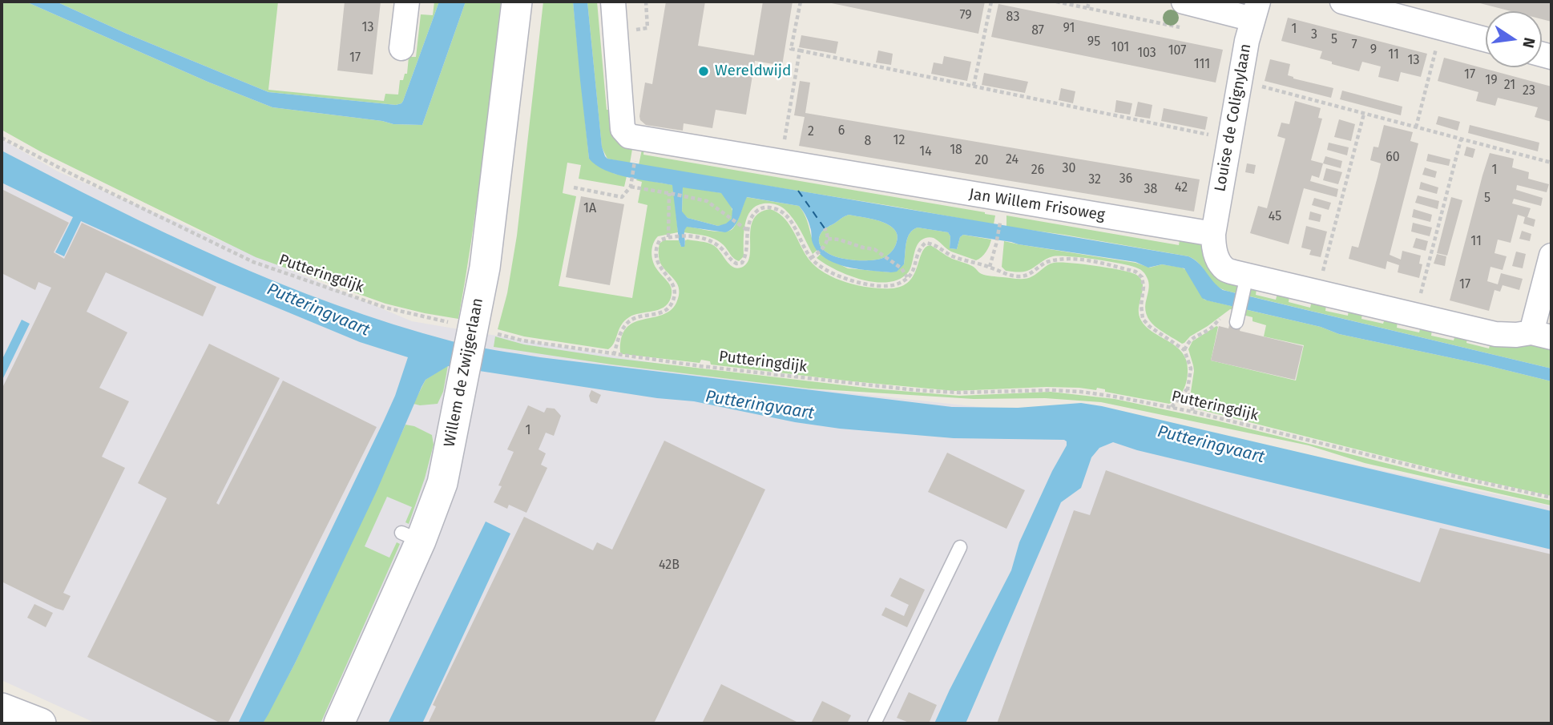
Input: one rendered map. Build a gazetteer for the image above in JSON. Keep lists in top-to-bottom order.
{
  "streets": {
    "street": ["Louise de Colignylaan", "Jan Willem Frisoweg", "Willem de Zwijgerlaan"],
    "path": ["Putteringdijk"]
  },
  "crossings": [
    ["Louise de Colignylaan", "Jan Willem Frisoweg"],
    ["Putteringdijk", "Willem de Zwijgerlaan"]
  ],
  "water": ["Putteringvaart"],
  "places": ["Wereldwijd"],
  "house_numbers": [
    "79",
    "83",
    "13",
    "91",
    "1",
    "87",
    "3",
    "5",
    "95",
    "7",
    "101",
    "9",
    "107",
    "103",
    "11",
    "17",
    "13",
    "111",
    "17",
    "19",
    "21",
    "23",
    "6",
    "2",
    "12",
    "8",
    "18",
    "14",
    "60",
    "24",
    "20",
    "30",
    "26",
    "1",
    "36",
    "32",
    "42",
    "38",
    "5",
    "1A",
    "45",
    "11",
    "17",
    "1",
    "42B"
  ],
  "north": "right"
}
